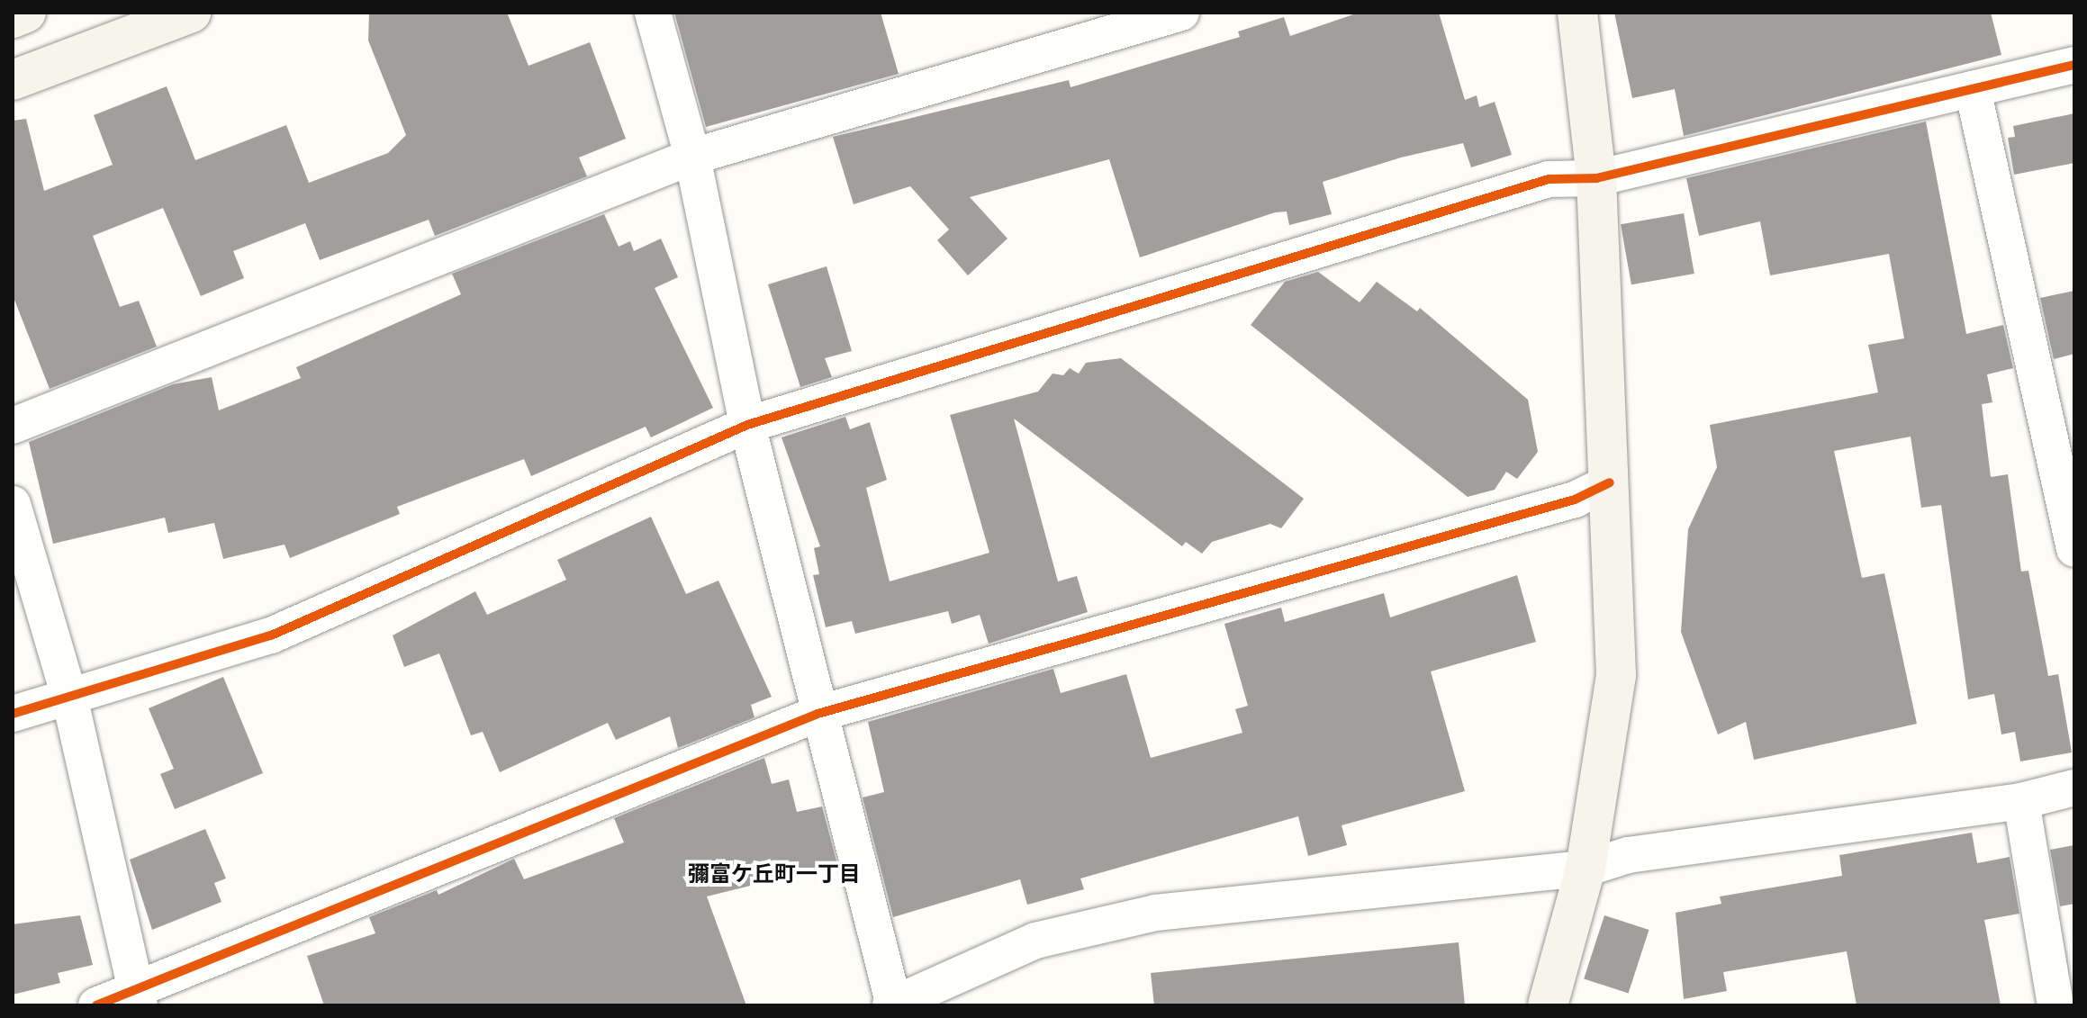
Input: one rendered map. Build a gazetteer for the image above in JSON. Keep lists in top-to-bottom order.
{
  "districts": ["彌富ケ丘町一丁目"]
}
